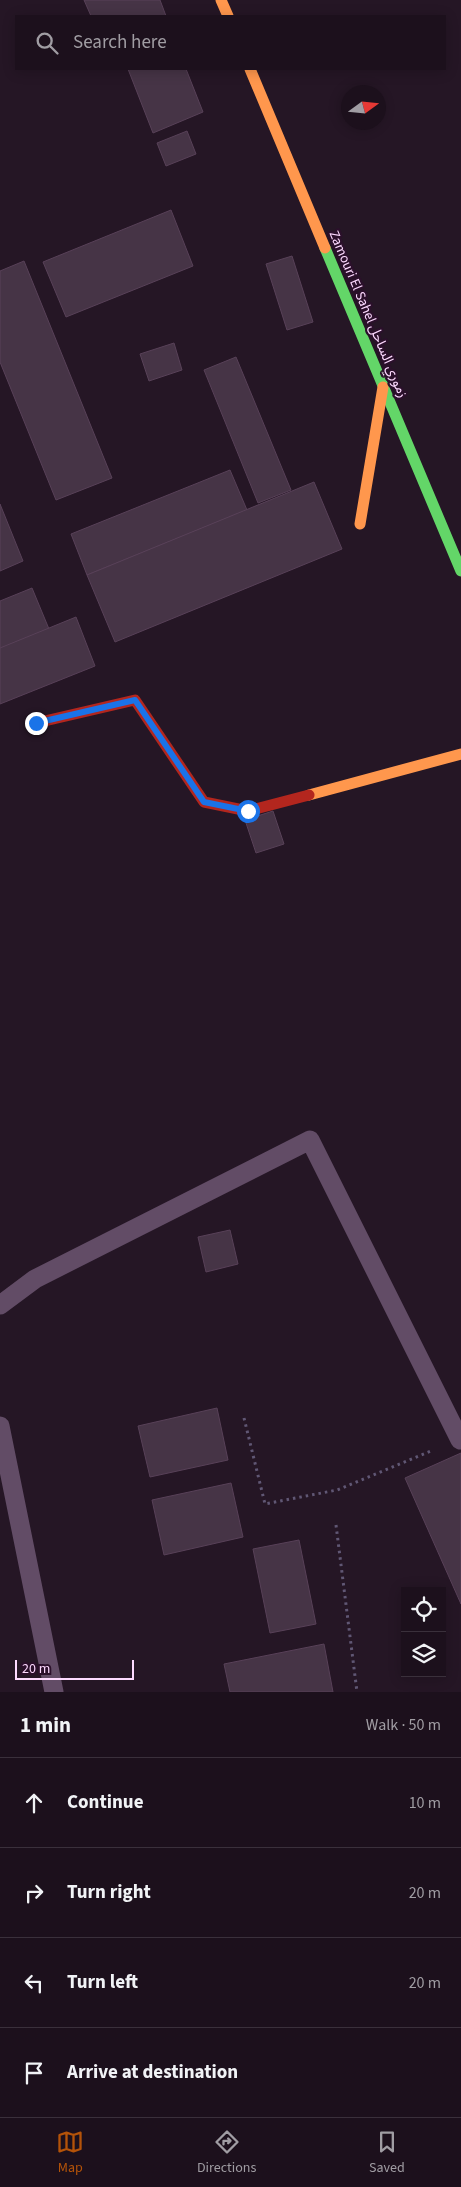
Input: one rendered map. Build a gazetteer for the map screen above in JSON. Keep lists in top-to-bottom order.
{
  "streets": {
    "street": ["Zamouri El Sahel زموري الساحل"]
  },
  "scale_bar": "20 m",
  "north": "right",
  "page": {
    "search": "Search here",
    "scale": "20 m",
    "heading": ["1 min", "Walk · 50 m"],
    "list": [
      ["Continue", "10 m"],
      ["Turn right", "20 m"],
      ["Turn left", "20 m"],
      "Arrive at destination"
    ],
    "nav": ["Map", "Directions", "Saved"]
  }
}
